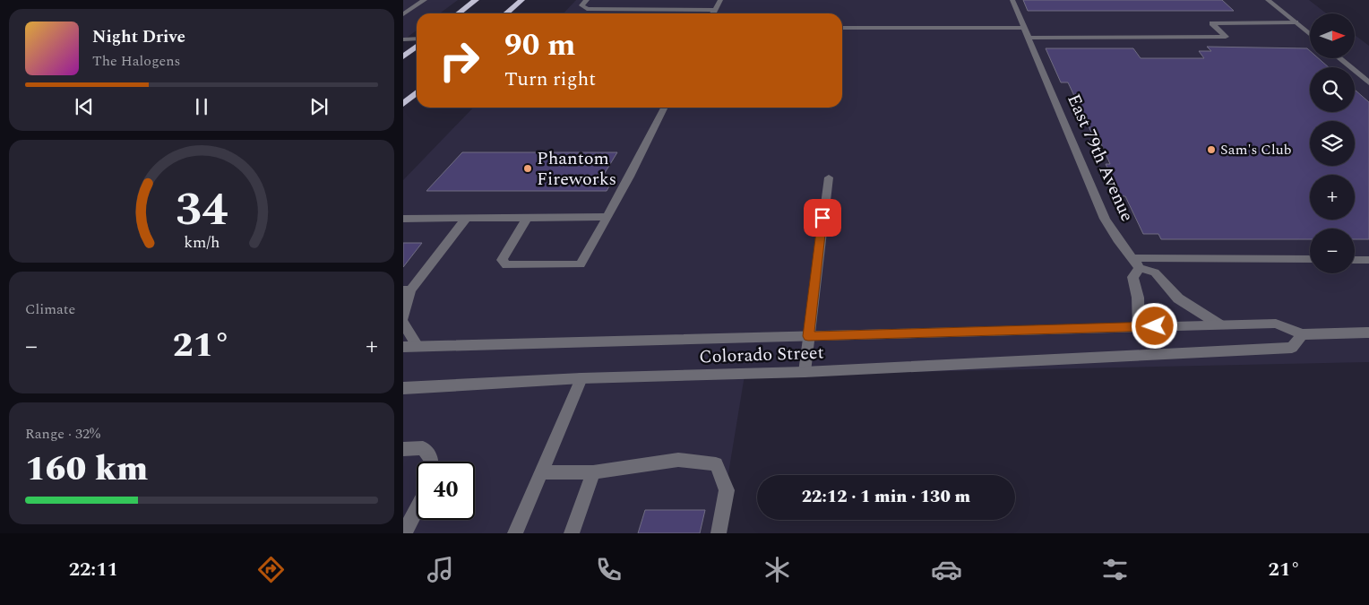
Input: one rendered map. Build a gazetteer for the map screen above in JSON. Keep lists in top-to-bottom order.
{
  "streets": {
    "street": ["East 79th Avenue", "Colorado Street"]
  },
  "places": ["Sam's Club", "Phantom Fireworks"],
  "north": "right",
  "page": {
    "map_buttons": ["+", "−"],
    "turn": ["90 m", "Turn right"],
    "song": ["Night Drive", "The Halogens"],
    "tile": [
      "Climate",
      ["Range · 32%", "160 km"]
    ],
    "heat": ["−", "21°", "+"],
    "limit": "40",
    "trip": "22:12 · 1 min · 130 m",
    "tabs": ["22:11", "21°"],
    "gauge": ["34", "km/h"]
  }
}
